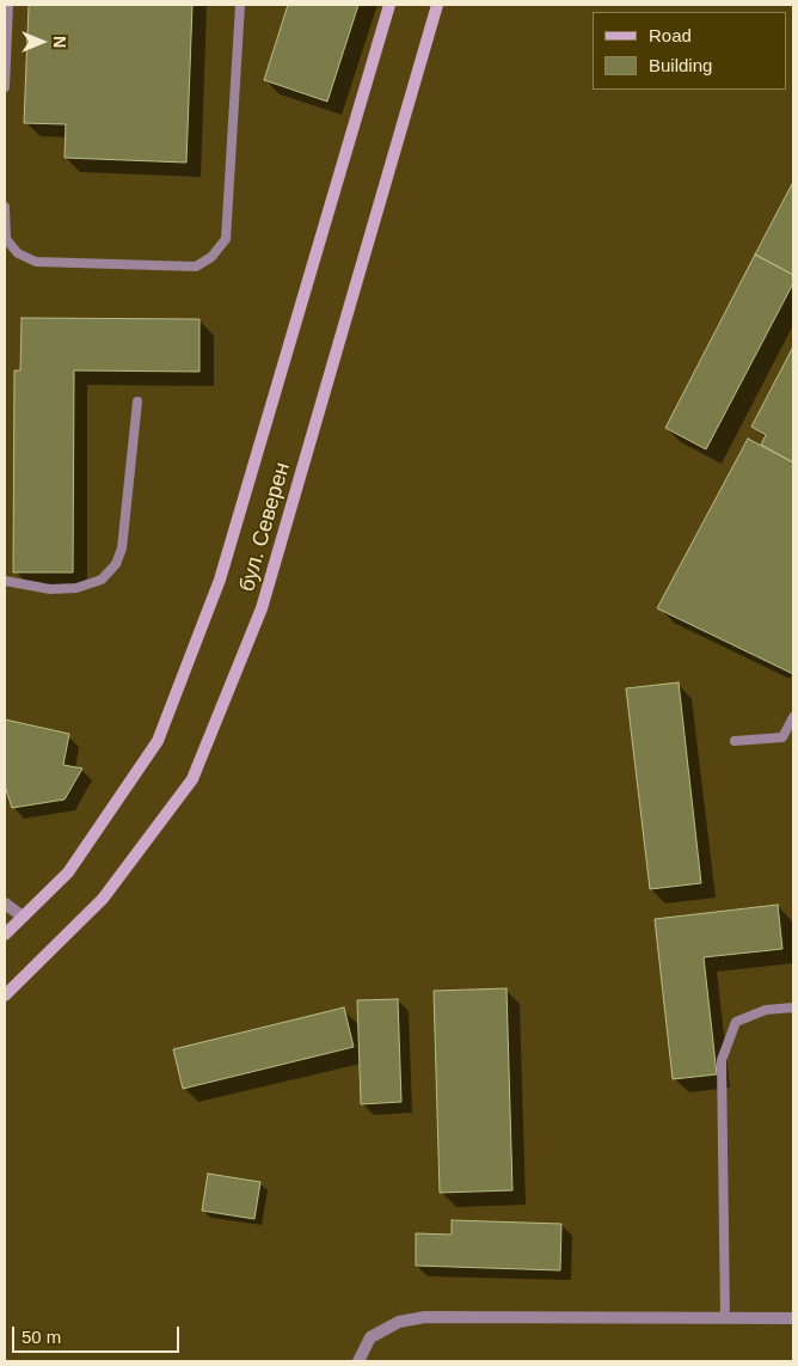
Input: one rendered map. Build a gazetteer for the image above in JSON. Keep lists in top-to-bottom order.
{
  "streets": {
    "main road": ["бул. Северен"]
  },
  "legend": ["Road", "Building"],
  "scale_bar": "50 m",
  "north": "right"
}
